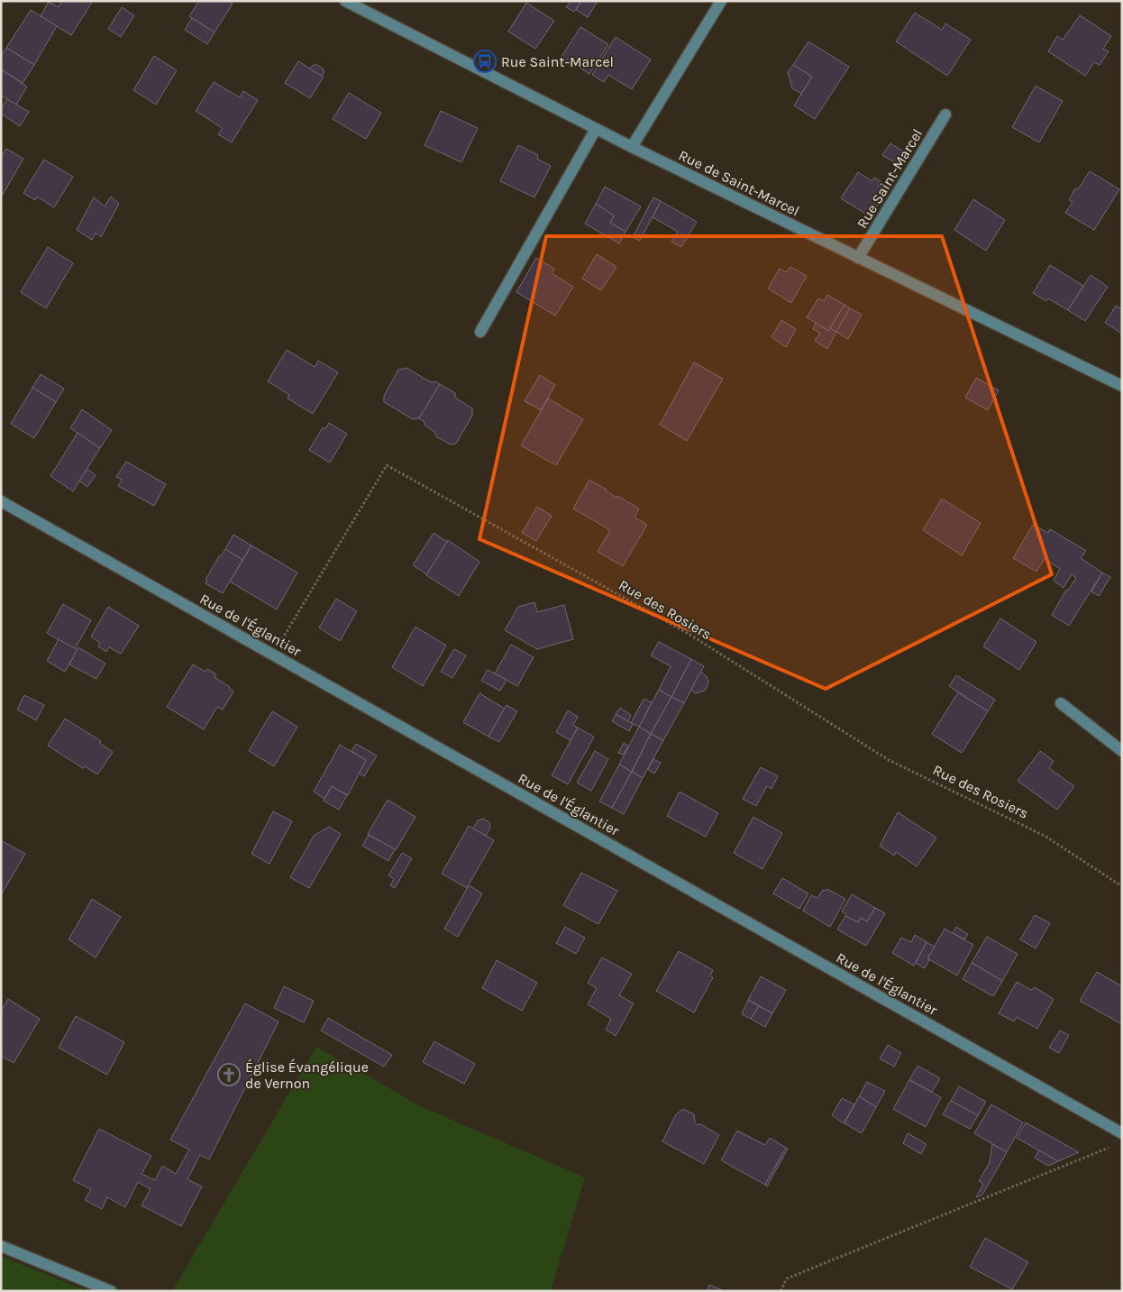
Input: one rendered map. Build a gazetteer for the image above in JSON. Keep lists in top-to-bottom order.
{
  "streets": {
    "street": ["Rue Saint-Marcel", "Rue de Saint-Marcel", "Rue de l'Églantier"],
    "path": ["Rue des Rosiers"]
  },
  "crossings": [
    ["Rue Saint-Marcel", "Rue de Saint-Marcel"],
    ["Rue des Rosiers", "Rue de l'Églantier"]
  ],
  "places": {
    "bus stop": ["Rue Saint-Marcel"],
    "church": ["Église Évangélique de Vernon"]
  }
}
